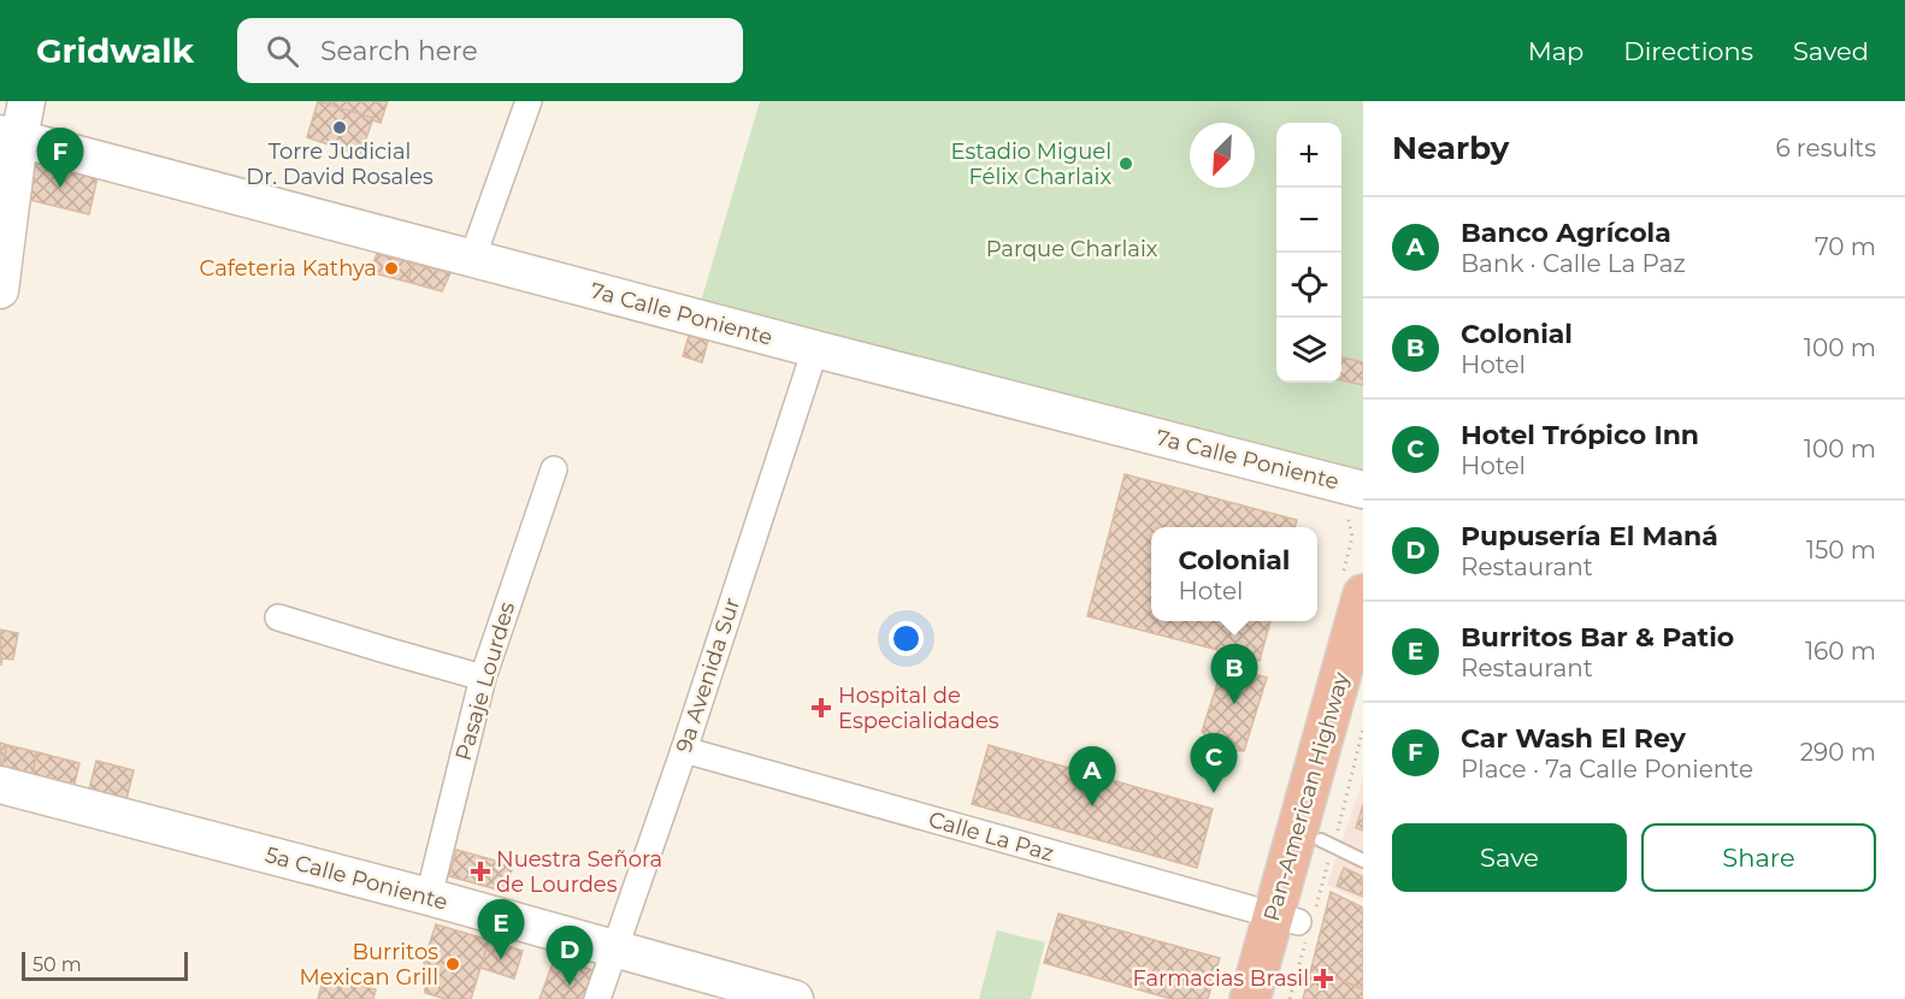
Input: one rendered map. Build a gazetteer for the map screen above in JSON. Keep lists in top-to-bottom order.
{
  "streets": {
    "highway": ["Pan-American Highway"],
    "street": [
      "7a Calle Poniente",
      "9a Avenida Sur",
      "Pasaje Lourdes",
      "Calle La Paz",
      "5a Calle Poniente"
    ]
  },
  "crossings": [
    ["7a Calle Poniente", "9a Avenida Sur"],
    ["9a Avenida Sur", "Calle La Paz"],
    ["9a Avenida Sur", "5a Calle Poniente"],
    ["Pasaje Lourdes", "5a Calle Poniente"],
    ["Pan-American Highway", "Calle La Paz"]
  ],
  "parks": ["Parque Charlaix"],
  "places": {
    "other": [
      "Torre Judicial Dr. David Rosales",
      "Estadio Miguel Félix Charlaix",
      "Cafeteria Kathya",
      "Burritos Mexican Grill"
    ],
    "health": ["Hospital de Especialidades", "Nuestra Señora de Lourdes", "Farmacias Brasil"]
  },
  "scale_bar": "50 m",
  "north": "bottom left",
  "page": {
    "header": "Gridwalk",
    "search": "Search here",
    "nav": ["Map", "Directions", "Saved"],
    "heading": ["Nearby", "6 results"],
    "map_buttons": ["+", "−"],
    "pins": [
      "F",
      "B",
      "C",
      "A",
      "E",
      "D"
    ],
    "list": [
      {
        "mark": "A",
        "name": "Banco Agrícola",
        "note": "Bank · Calle La Paz",
        "value": "70 m"
      },
      {
        "mark": "B",
        "name": "Colonial",
        "note": "Hotel",
        "value": "100 m"
      },
      {
        "mark": "C",
        "name": "Hotel Trópico Inn",
        "note": "Hotel",
        "value": "100 m"
      },
      {
        "mark": "D",
        "name": "Pupusería El Maná",
        "note": "Restaurant",
        "value": "150 m"
      },
      {
        "mark": "E",
        "name": "Burritos Bar & Patio",
        "note": "Restaurant",
        "value": "160 m"
      },
      {
        "mark": "F",
        "name": "Car Wash El Rey",
        "note": "Place · 7a Calle Poniente",
        "value": "290 m"
      }
    ],
    "popup": ["Colonial", "Hotel"],
    "buttons": ["Save", "Share"],
    "scale": "50 m"
  }
}
